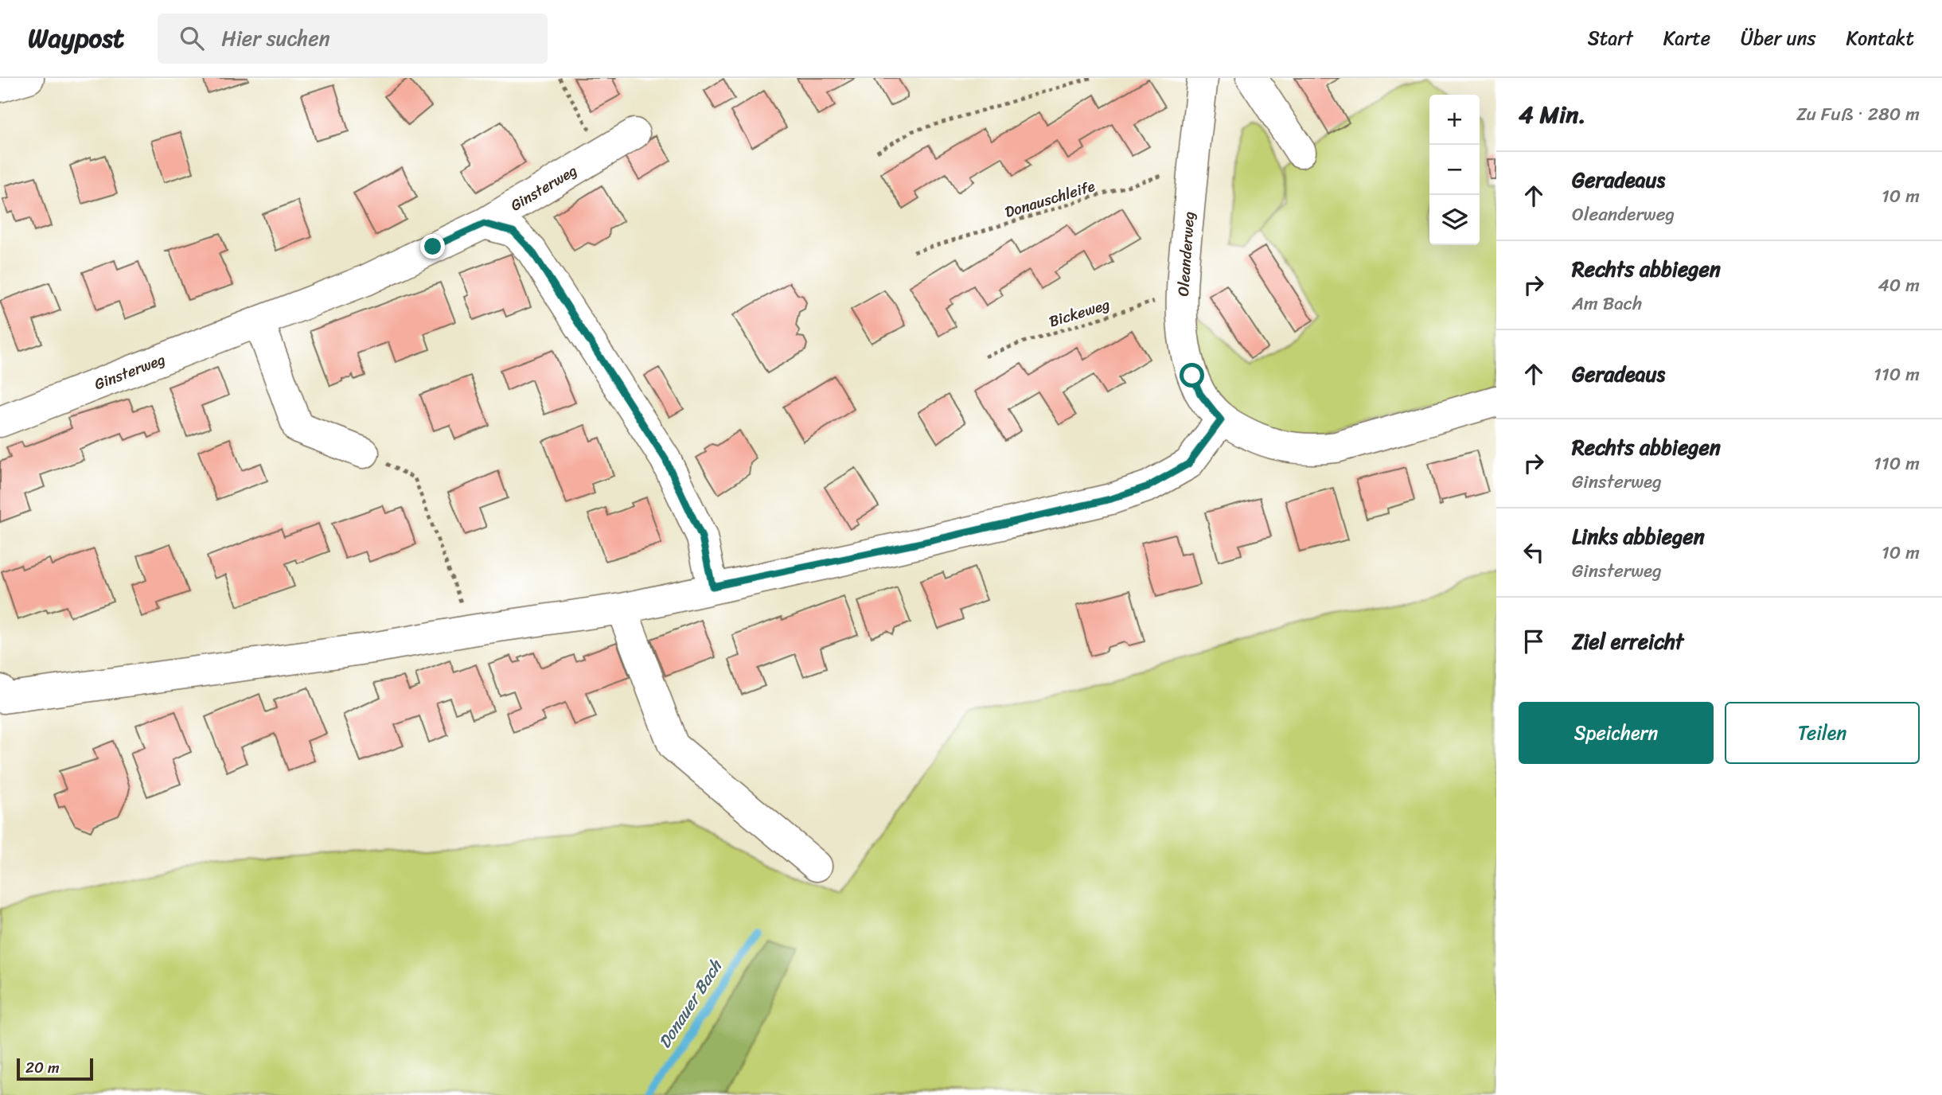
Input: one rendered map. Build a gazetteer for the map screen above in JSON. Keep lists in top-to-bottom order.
{
  "streets": {
    "street": ["Ginsterweg", "Oleanderweg"],
    "path": ["Donauschleife", "Bickeweg"]
  },
  "crossings": [
    ["Donauschleife", "Oleanderweg"],
    ["Oleanderweg", "Bickeweg"]
  ],
  "water": ["Donauer Bach"],
  "scale_bar": "20 m",
  "page": {
    "header": "Waypost",
    "search": "Hier suchen",
    "nav": [
      "Start",
      "Karte",
      "Über uns",
      "Kontakt"
    ],
    "heading": ["4 Min.", "Zu Fuß · 280 m"],
    "map_buttons": ["+", "−"],
    "list": [
      ["Geradeaus", "Oleanderweg", "10 m"],
      ["Rechts abbiegen", "Am Bach", "40 m"],
      ["Geradeaus", "110 m"],
      ["Rechts abbiegen", "Ginsterweg", "110 m"],
      ["Links abbiegen", "Ginsterweg", "10 m"],
      "Ziel erreicht"
    ],
    "buttons": ["Speichern", "Teilen"],
    "scale": "20 m"
  }
}
